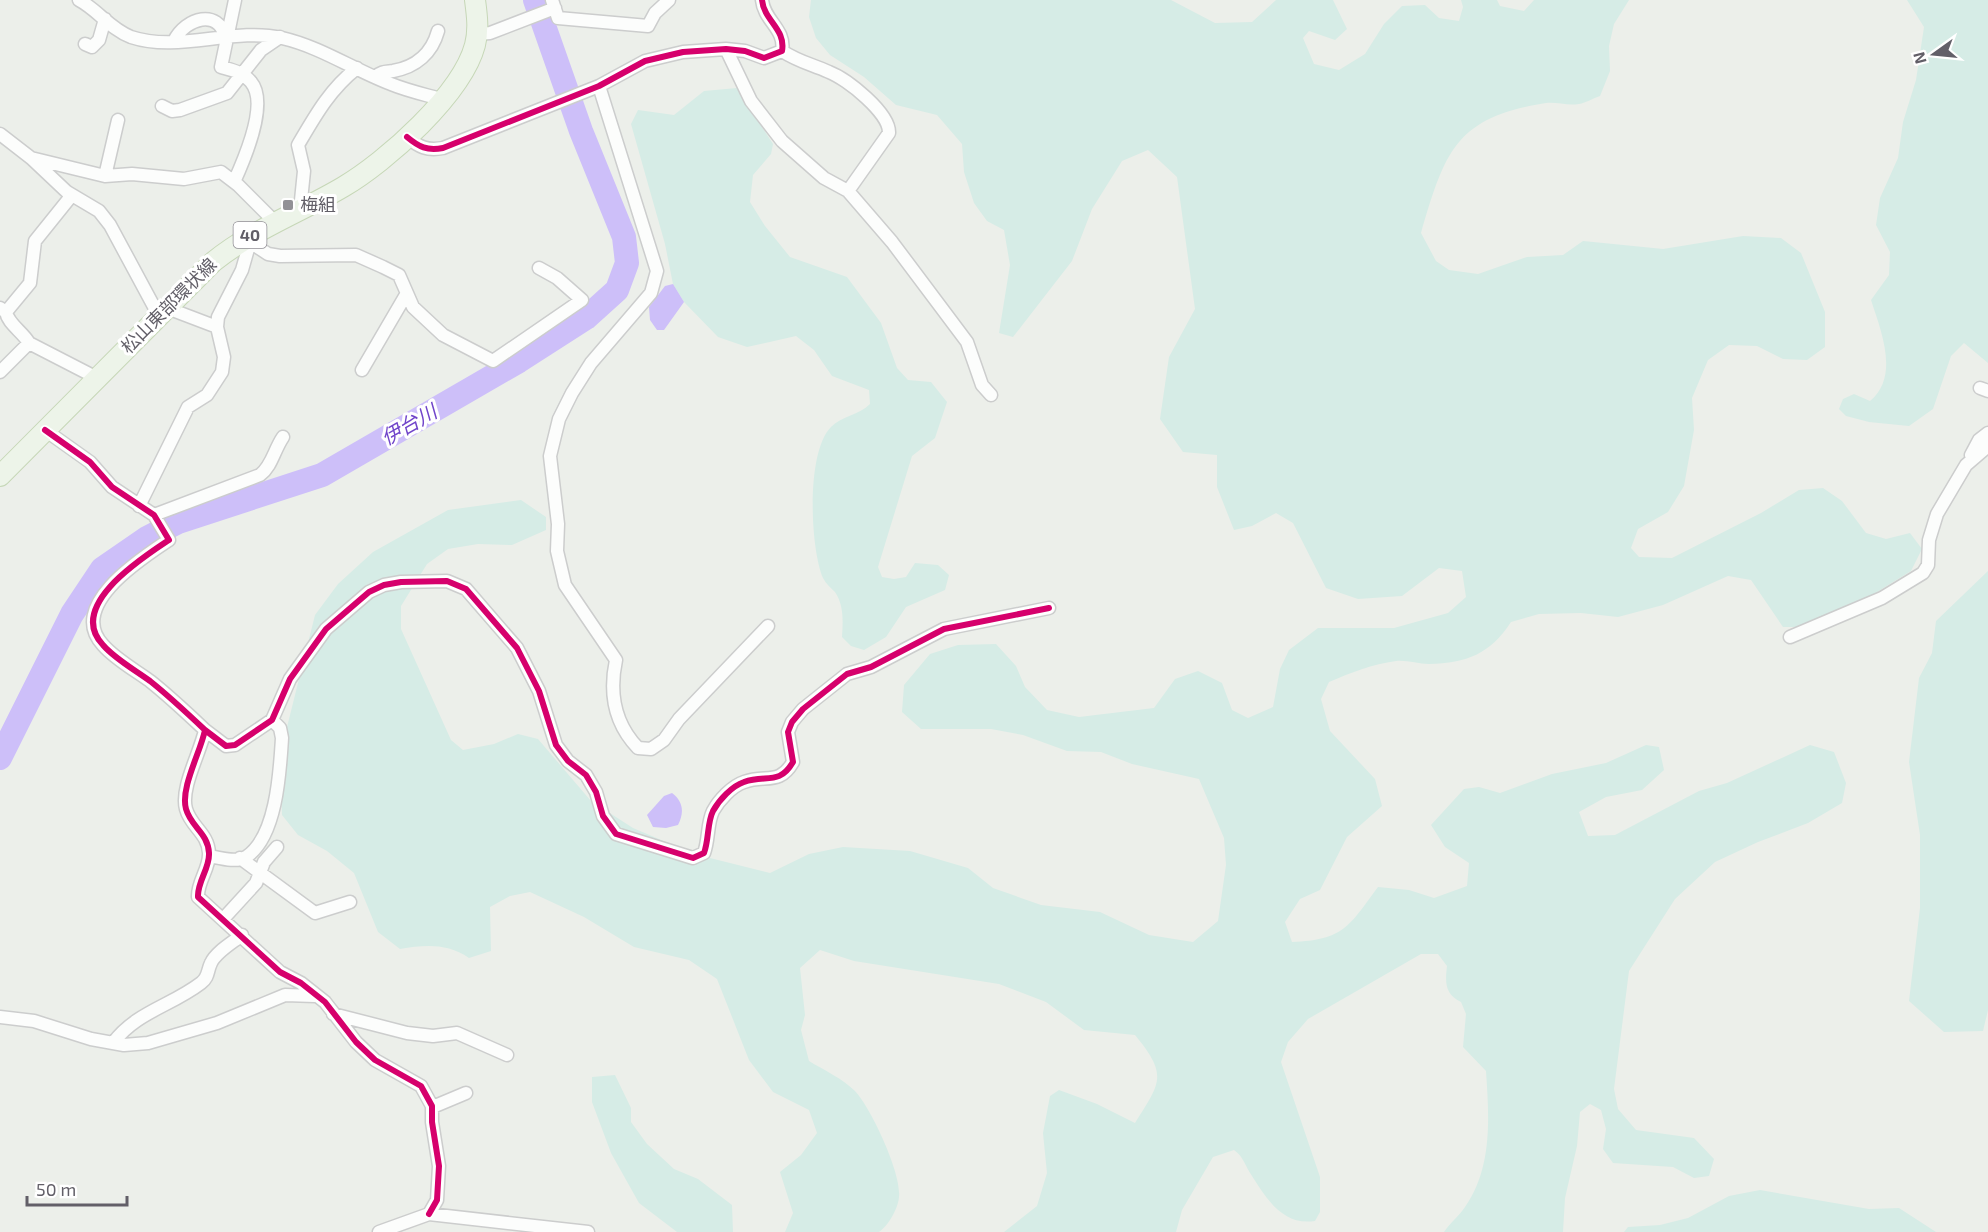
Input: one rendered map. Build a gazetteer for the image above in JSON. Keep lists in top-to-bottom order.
{
  "streets": {
    "main road": ["40", "松山東部環状線"]
  },
  "water": ["伊台川"],
  "places": {
    "transit": ["梅組"]
  },
  "scale_bar": "50 m",
  "north": "left"
}
